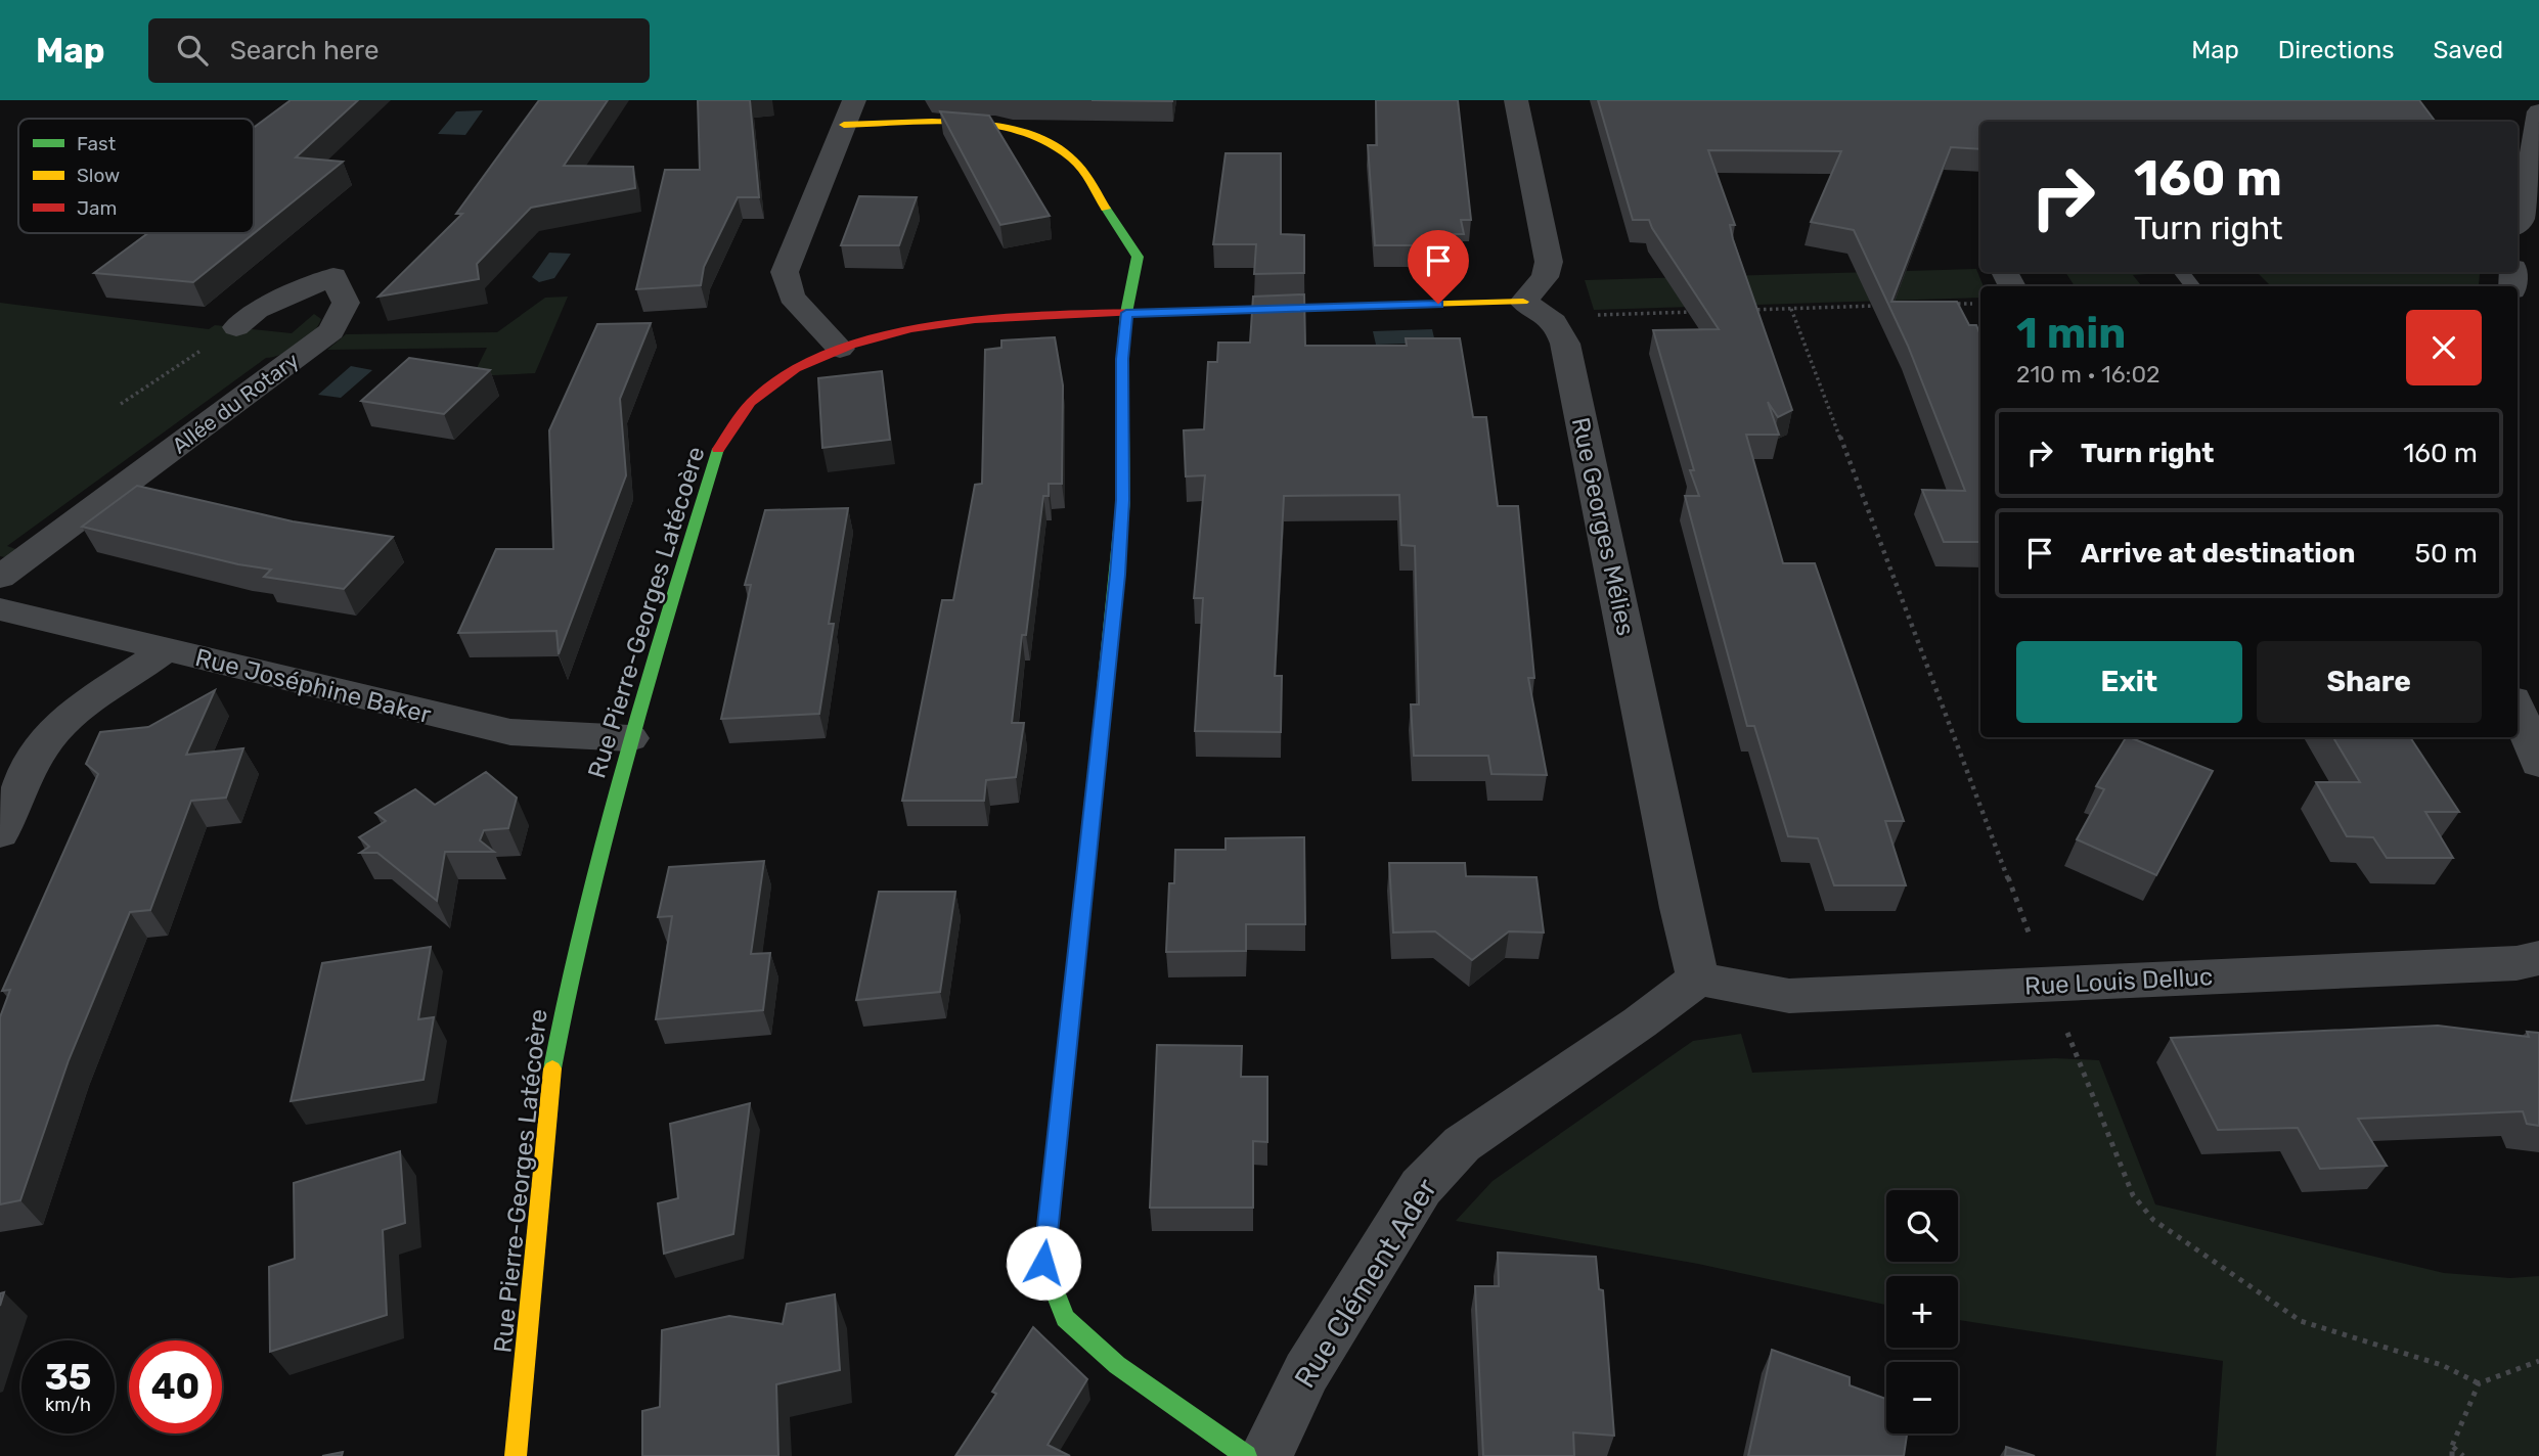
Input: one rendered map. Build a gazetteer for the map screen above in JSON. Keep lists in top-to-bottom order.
{
  "streets": {
    "street": [
      "Allée du Rotary",
      "Rue Georges Mélies",
      "Rue Pierre-Georges Latécoère",
      "Rue Joséphine Baker",
      "Rue Louis Delluc",
      "Rue Clément Ader"
    ]
  },
  "crossings": [
    ["Rue Georges Mélies", "Rue Pierre-Georges Latécoère"],
    ["Rue Georges Mélies", "Rue Louis Delluc"],
    ["Rue Georges Mélies", "Rue Clément Ader"],
    ["Rue Pierre-Georges Latécoère", "Rue Joséphine Baker"],
    ["Rue Louis Delluc", "Rue Clément Ader"]
  ],
  "legend": ["Fast", "Slow", "Jam"],
  "page": {
    "header": "Map",
    "search": "Search here",
    "nav": ["Map", "Directions", "Saved"],
    "turn": ["160 m", "Turn right"],
    "heading": ["1 min", "210 m · 16:02"],
    "list": [
      {
        "name": "Turn right",
        "value": "160 m"
      },
      {
        "name": "Arrive at destination",
        "value": "50 m"
      }
    ],
    "buttons": ["Exit", "Share"],
    "map_buttons": ["+", "−"],
    "speed": "35 km/h",
    "limit": "40"
  }
}
